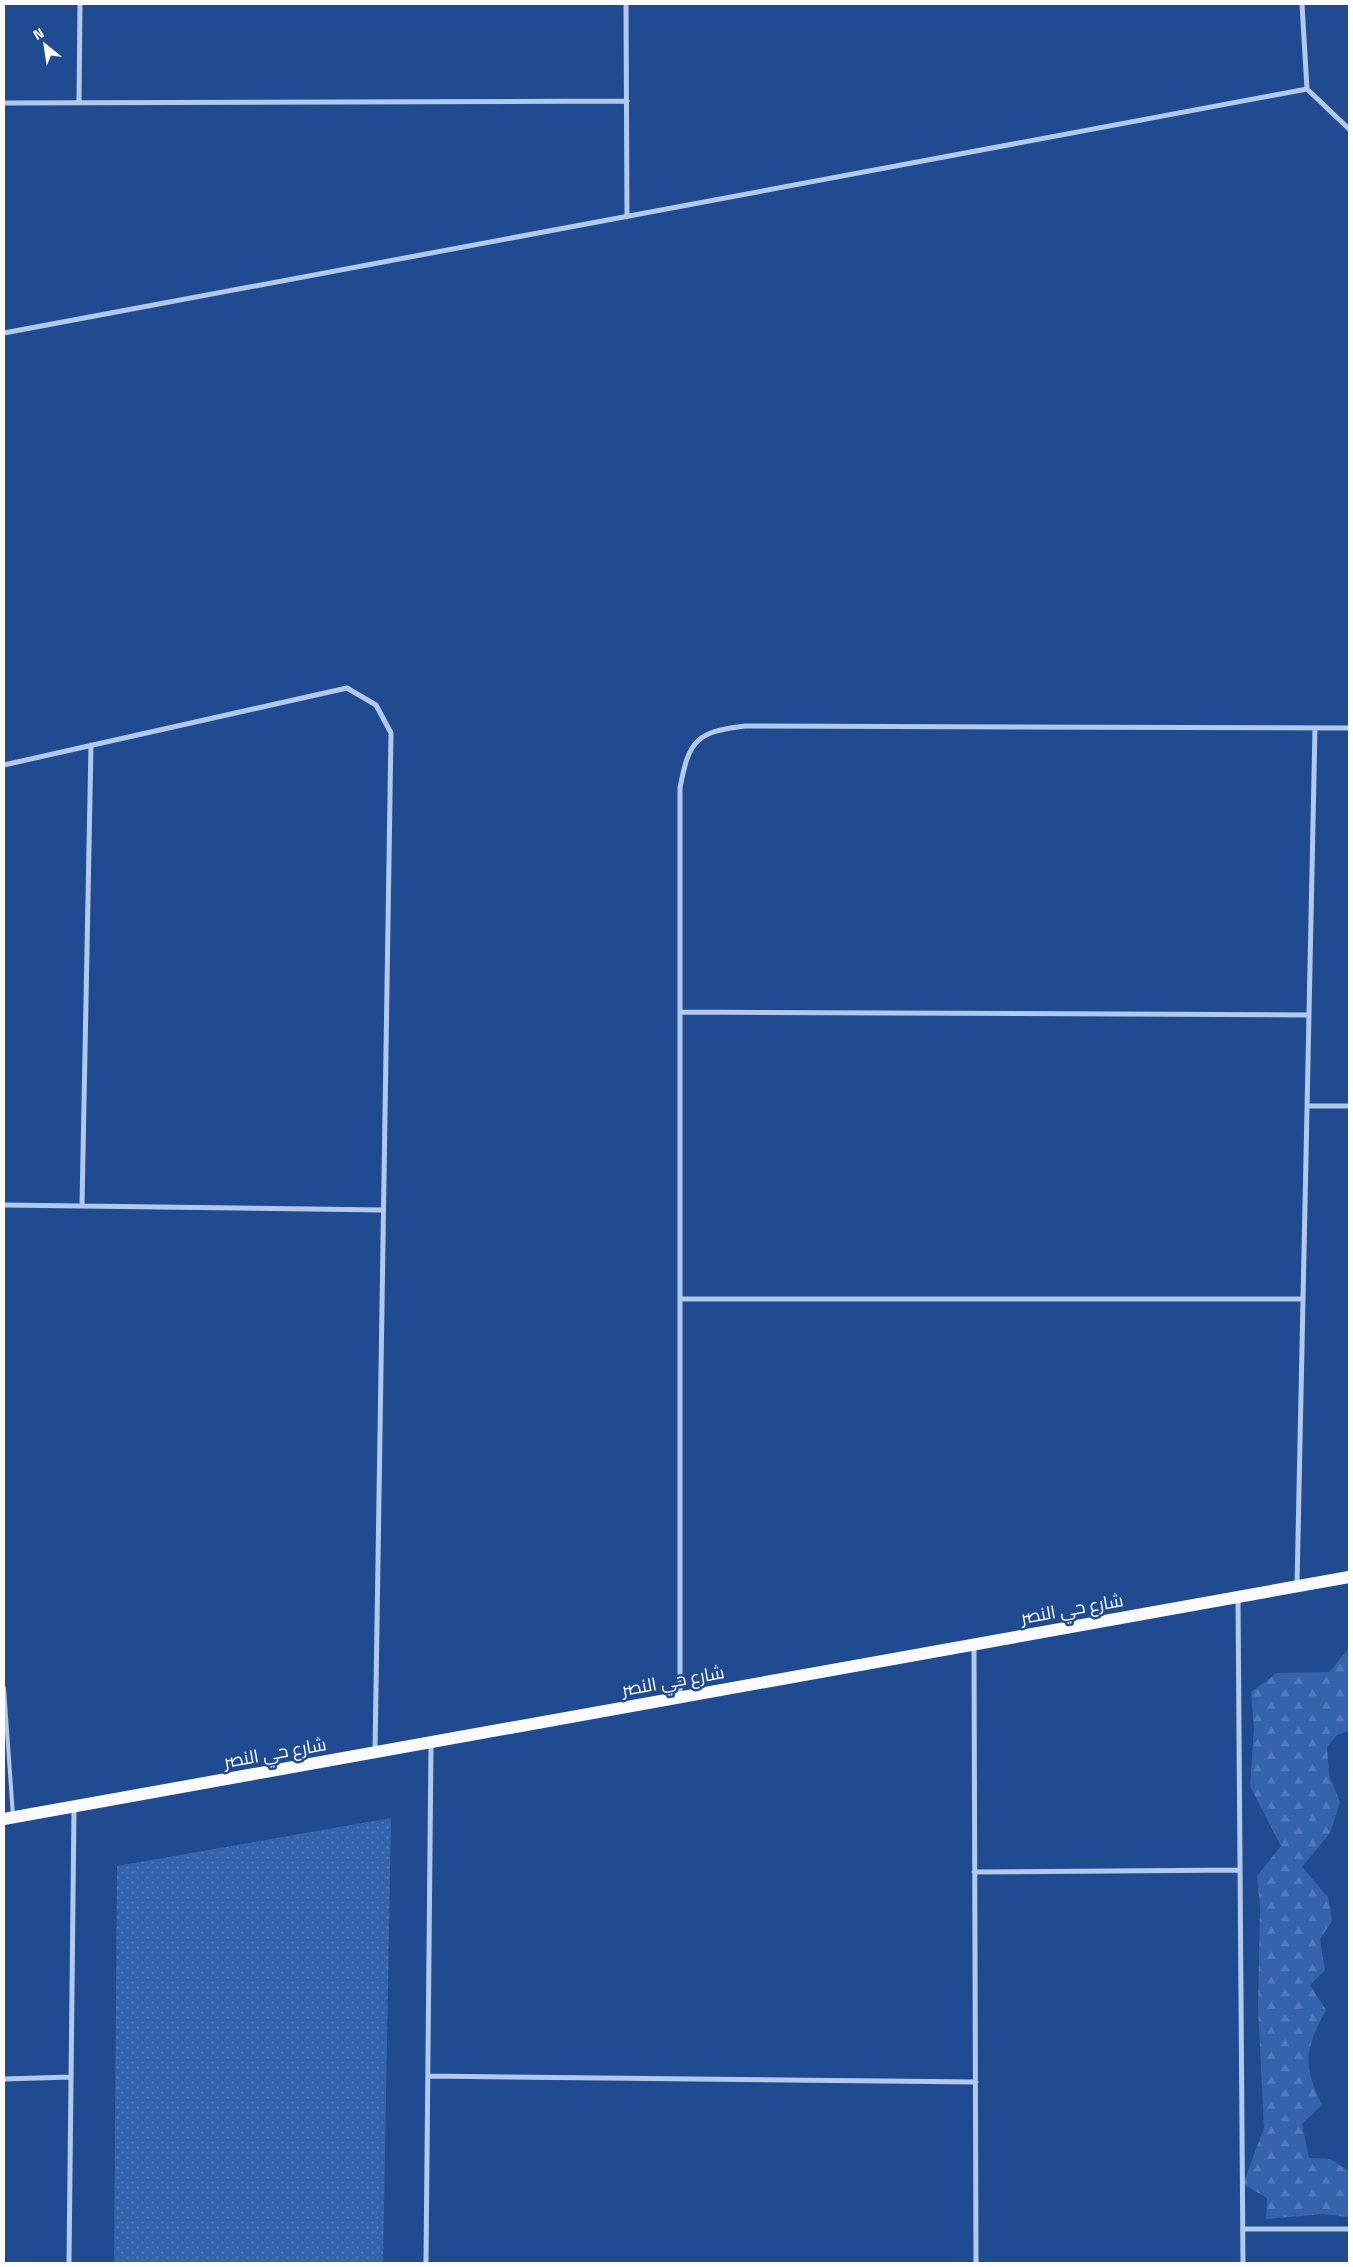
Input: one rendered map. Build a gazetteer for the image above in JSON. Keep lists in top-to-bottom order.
{
  "streets": {
    "main road": ["شارع حي النصر"]
  },
  "north": "top left"
}
